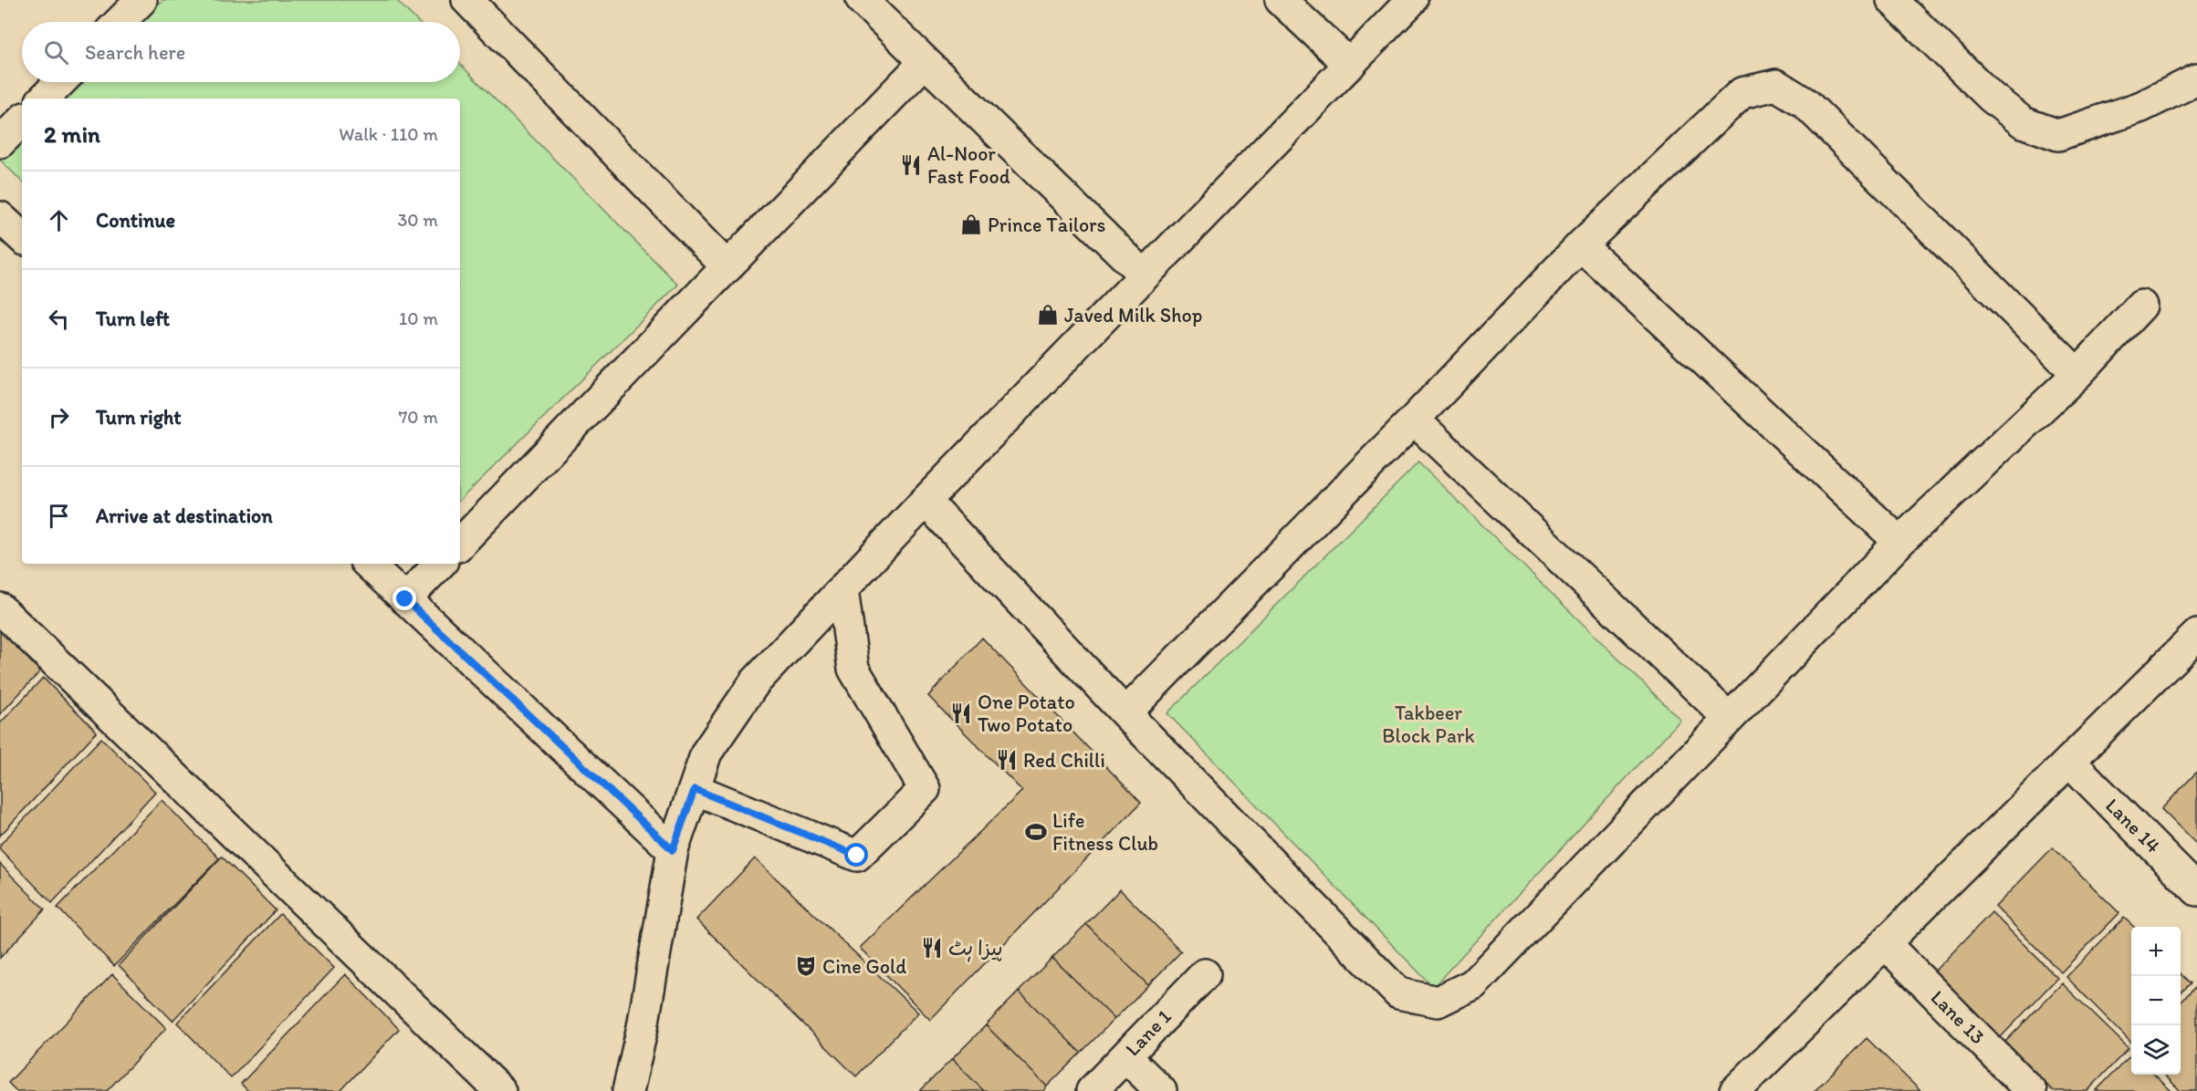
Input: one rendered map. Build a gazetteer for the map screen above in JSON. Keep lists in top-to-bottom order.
{
  "streets": {
    "street": ["Lane 14", "Lane 13", "Lane 1"]
  },
  "parks": ["Takbeer Block Park"],
  "places": {
    "restaurant": [
      "Al-Noor Fast Food",
      "One Potato Two Potato",
      "Red Chilli",
      "پیزا ہٹ"
    ],
    "shop": ["Prince Tailors", "Javed Milk Shop"],
    "sports": ["Life Fitness Club"],
    "theatre": ["Cine Gold"]
  },
  "page": {
    "search": "Search here",
    "heading": ["2 min", "Walk · 110 m"],
    "list": [
      ["Continue", "30 m"],
      ["Turn left", "10 m"],
      ["Turn right", "70 m"],
      "Arrive at destination"
    ],
    "map_buttons": ["+", "−"]
  }
}
